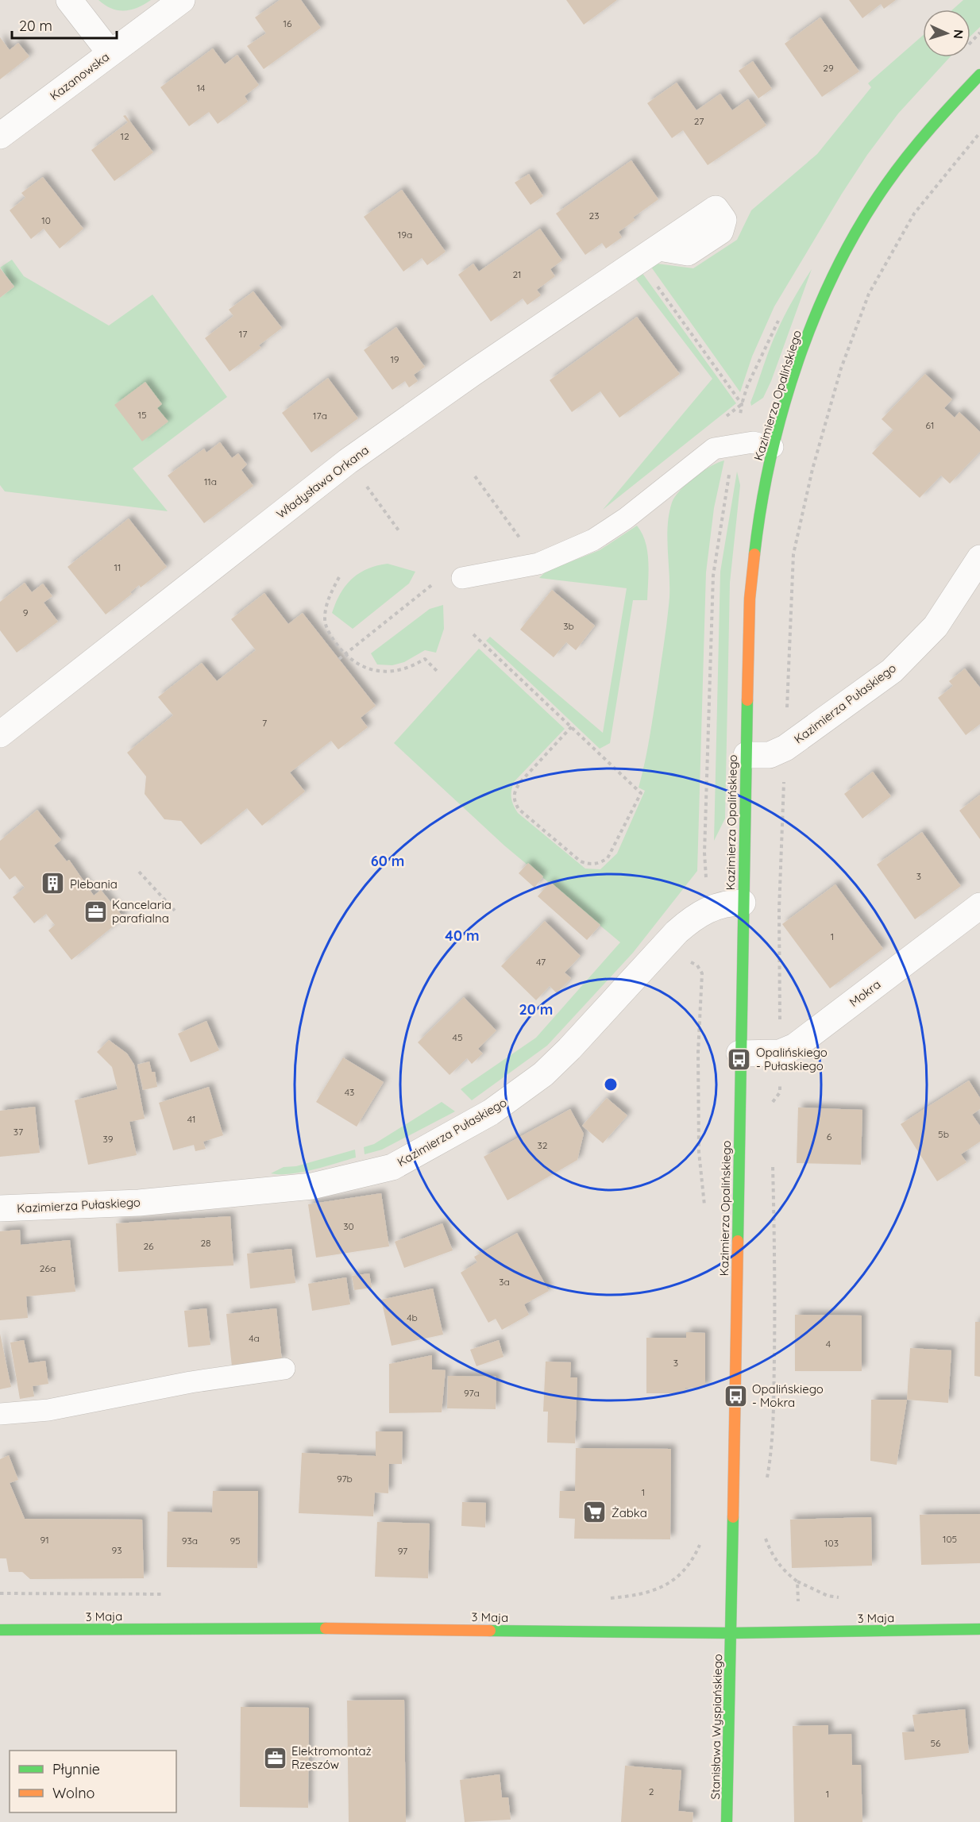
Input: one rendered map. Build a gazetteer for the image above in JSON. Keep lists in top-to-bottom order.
{
  "streets": {
    "street": [
      "Kazanowska",
      "Kazimierza Opalińskiego",
      "Władysława Orkana",
      "Kazimierza Pułaskiego",
      "Mokra",
      "3 Maja",
      "Stanisława Wyspiańskiego"
    ]
  },
  "crossings": [
    ["Kazimierza Opalińskiego", "Kazimierza Pułaskiego"],
    ["Kazimierza Opalińskiego", "Mokra"],
    ["Kazimierza Opalińskiego", "3 Maja"],
    ["Kazimierza Opalińskiego", "Stanisława Wyspiańskiego"],
    ["3 Maja", "Stanisława Wyspiańskiego"]
  ],
  "places": {
    "building": ["Plebania"],
    "office": ["Kancelaria parafialna", "Elektromontaż Rzeszów"],
    "bus stop": ["Opalińskiego - Pułaskiego", "Opalińskiego - Mokra"],
    "supermarket": ["Żabka"]
  },
  "house_numbers": [
    "16",
    "29",
    "14",
    "27",
    "12",
    "23",
    "10",
    "19a",
    "21",
    "17",
    "19",
    "15",
    "17a",
    "61",
    "11a",
    "11",
    "9",
    "3b",
    "7",
    "3",
    "1",
    "47",
    "45",
    "43",
    "41",
    "37",
    "5b",
    "6",
    "39",
    "32",
    "30",
    "28",
    "26",
    "26a",
    "3a",
    "4b",
    "4a",
    "4",
    "3",
    "97a",
    "97b",
    "1",
    "105",
    "91",
    "93a",
    "95",
    "103",
    "93",
    "97",
    "56",
    "2",
    "1"
  ],
  "legend": ["Płynnie", "Wolno"],
  "scale_bar": "20 m",
  "north": "right",
  "rings": ["60 m", "40 m", "20 m"]
}
